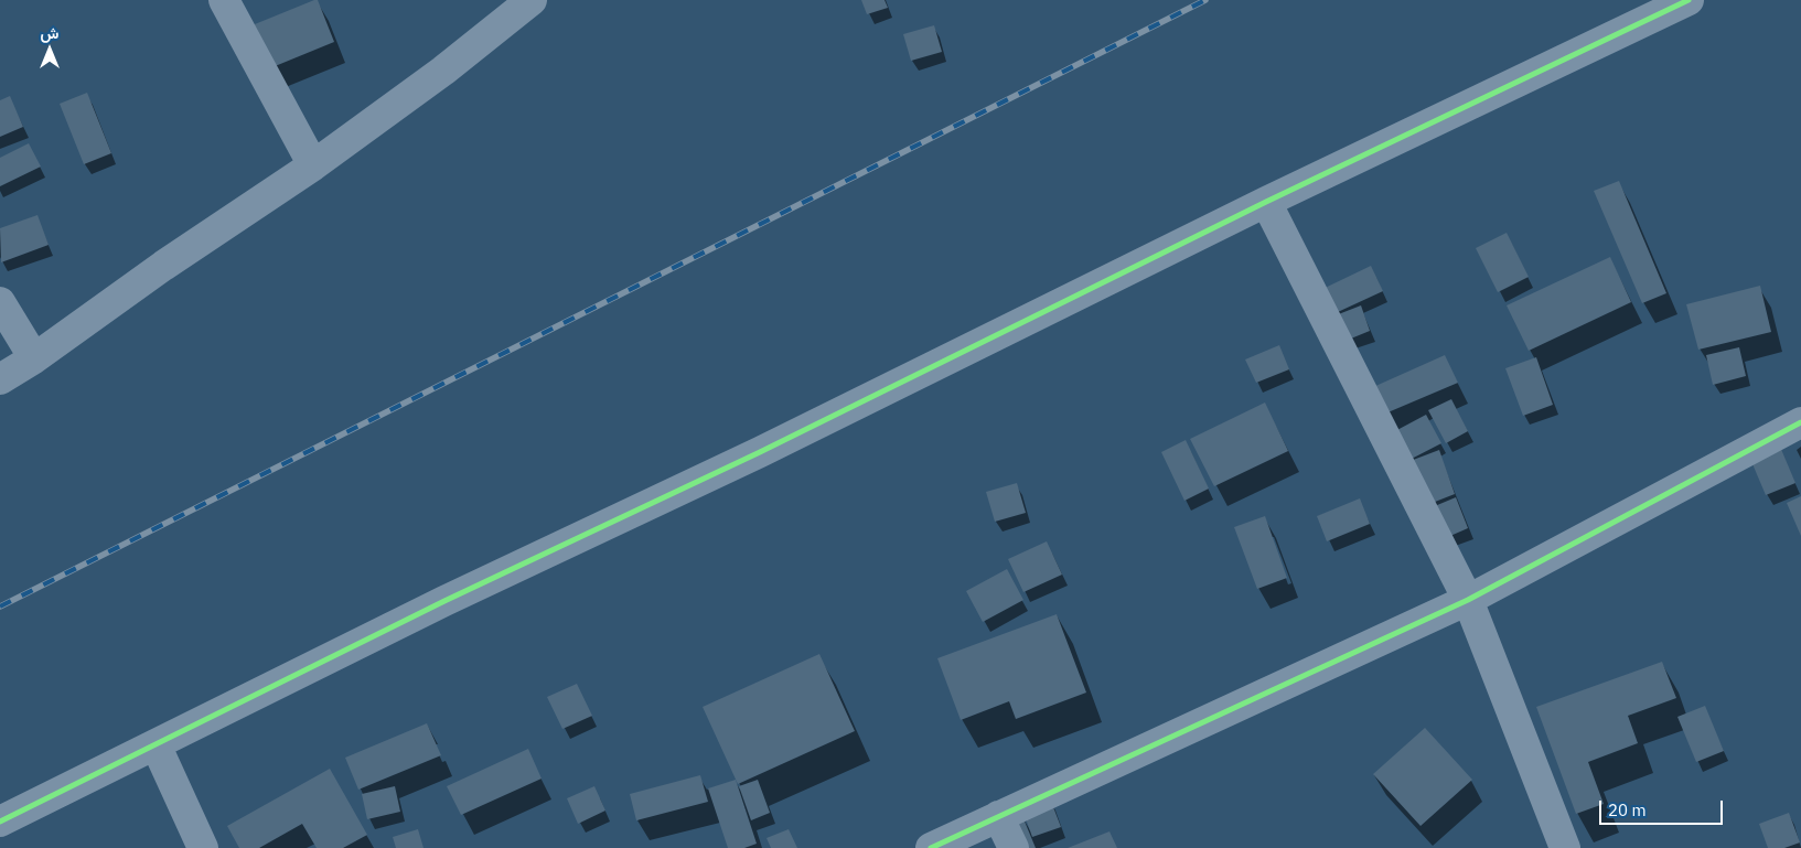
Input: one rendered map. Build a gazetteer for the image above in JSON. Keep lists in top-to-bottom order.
{
  "scale_bar": "20 m",
  "north": "top"
}
